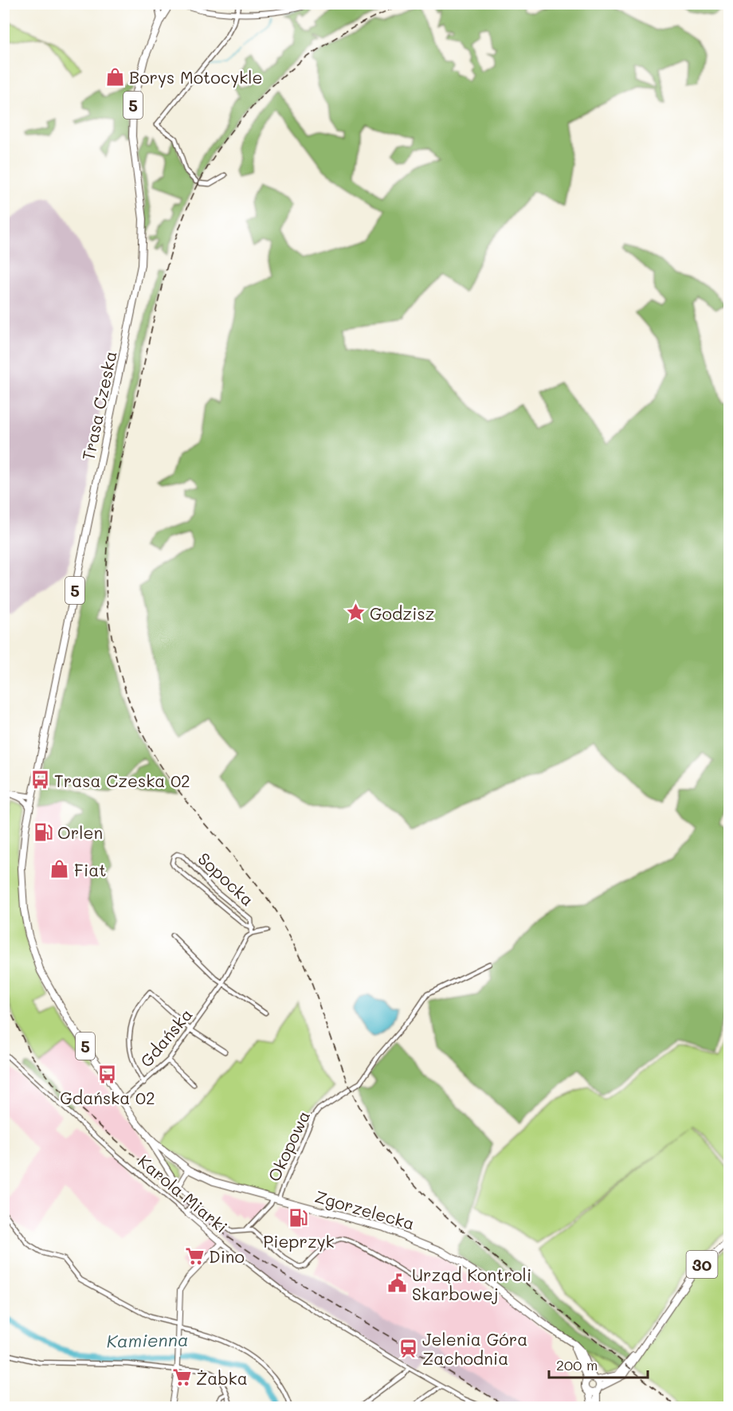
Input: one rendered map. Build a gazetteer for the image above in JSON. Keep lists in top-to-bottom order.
{
  "streets": {
    "main road": [
      "5",
      "Trasa Czeska",
      "Zgorzelecka",
      "30"
    ],
    "street": [
      "Sopocka",
      "Gdańska",
      "Okopowa",
      "Karola Miarki"
    ]
  },
  "crossings": [
    ["5", "Trasa Czeska"],
    ["5", "Gdańska"],
    ["5", "Zgorzelecka"],
    ["Sopocka", "Gdańska"],
    ["Okopowa", "Zgorzelecka"],
    ["Zgorzelecka", "30"]
  ],
  "water": ["Kamienna"],
  "places": {
    "shop": ["Borys Motocykle", "Fiat"],
    "place": ["Godzisz"],
    "bus stop": ["Trasa Czeska 02", "Gdańska 02"],
    "fuel station": ["Orlen", "Pieprzyk"],
    "supermarket": ["Dino", "Żabka"],
    "public building": ["Urząd Kontroli Skarbowej"],
    "station": ["Jelenia Góra Zachodnia"]
  },
  "scale_bar": "200 m"
}
